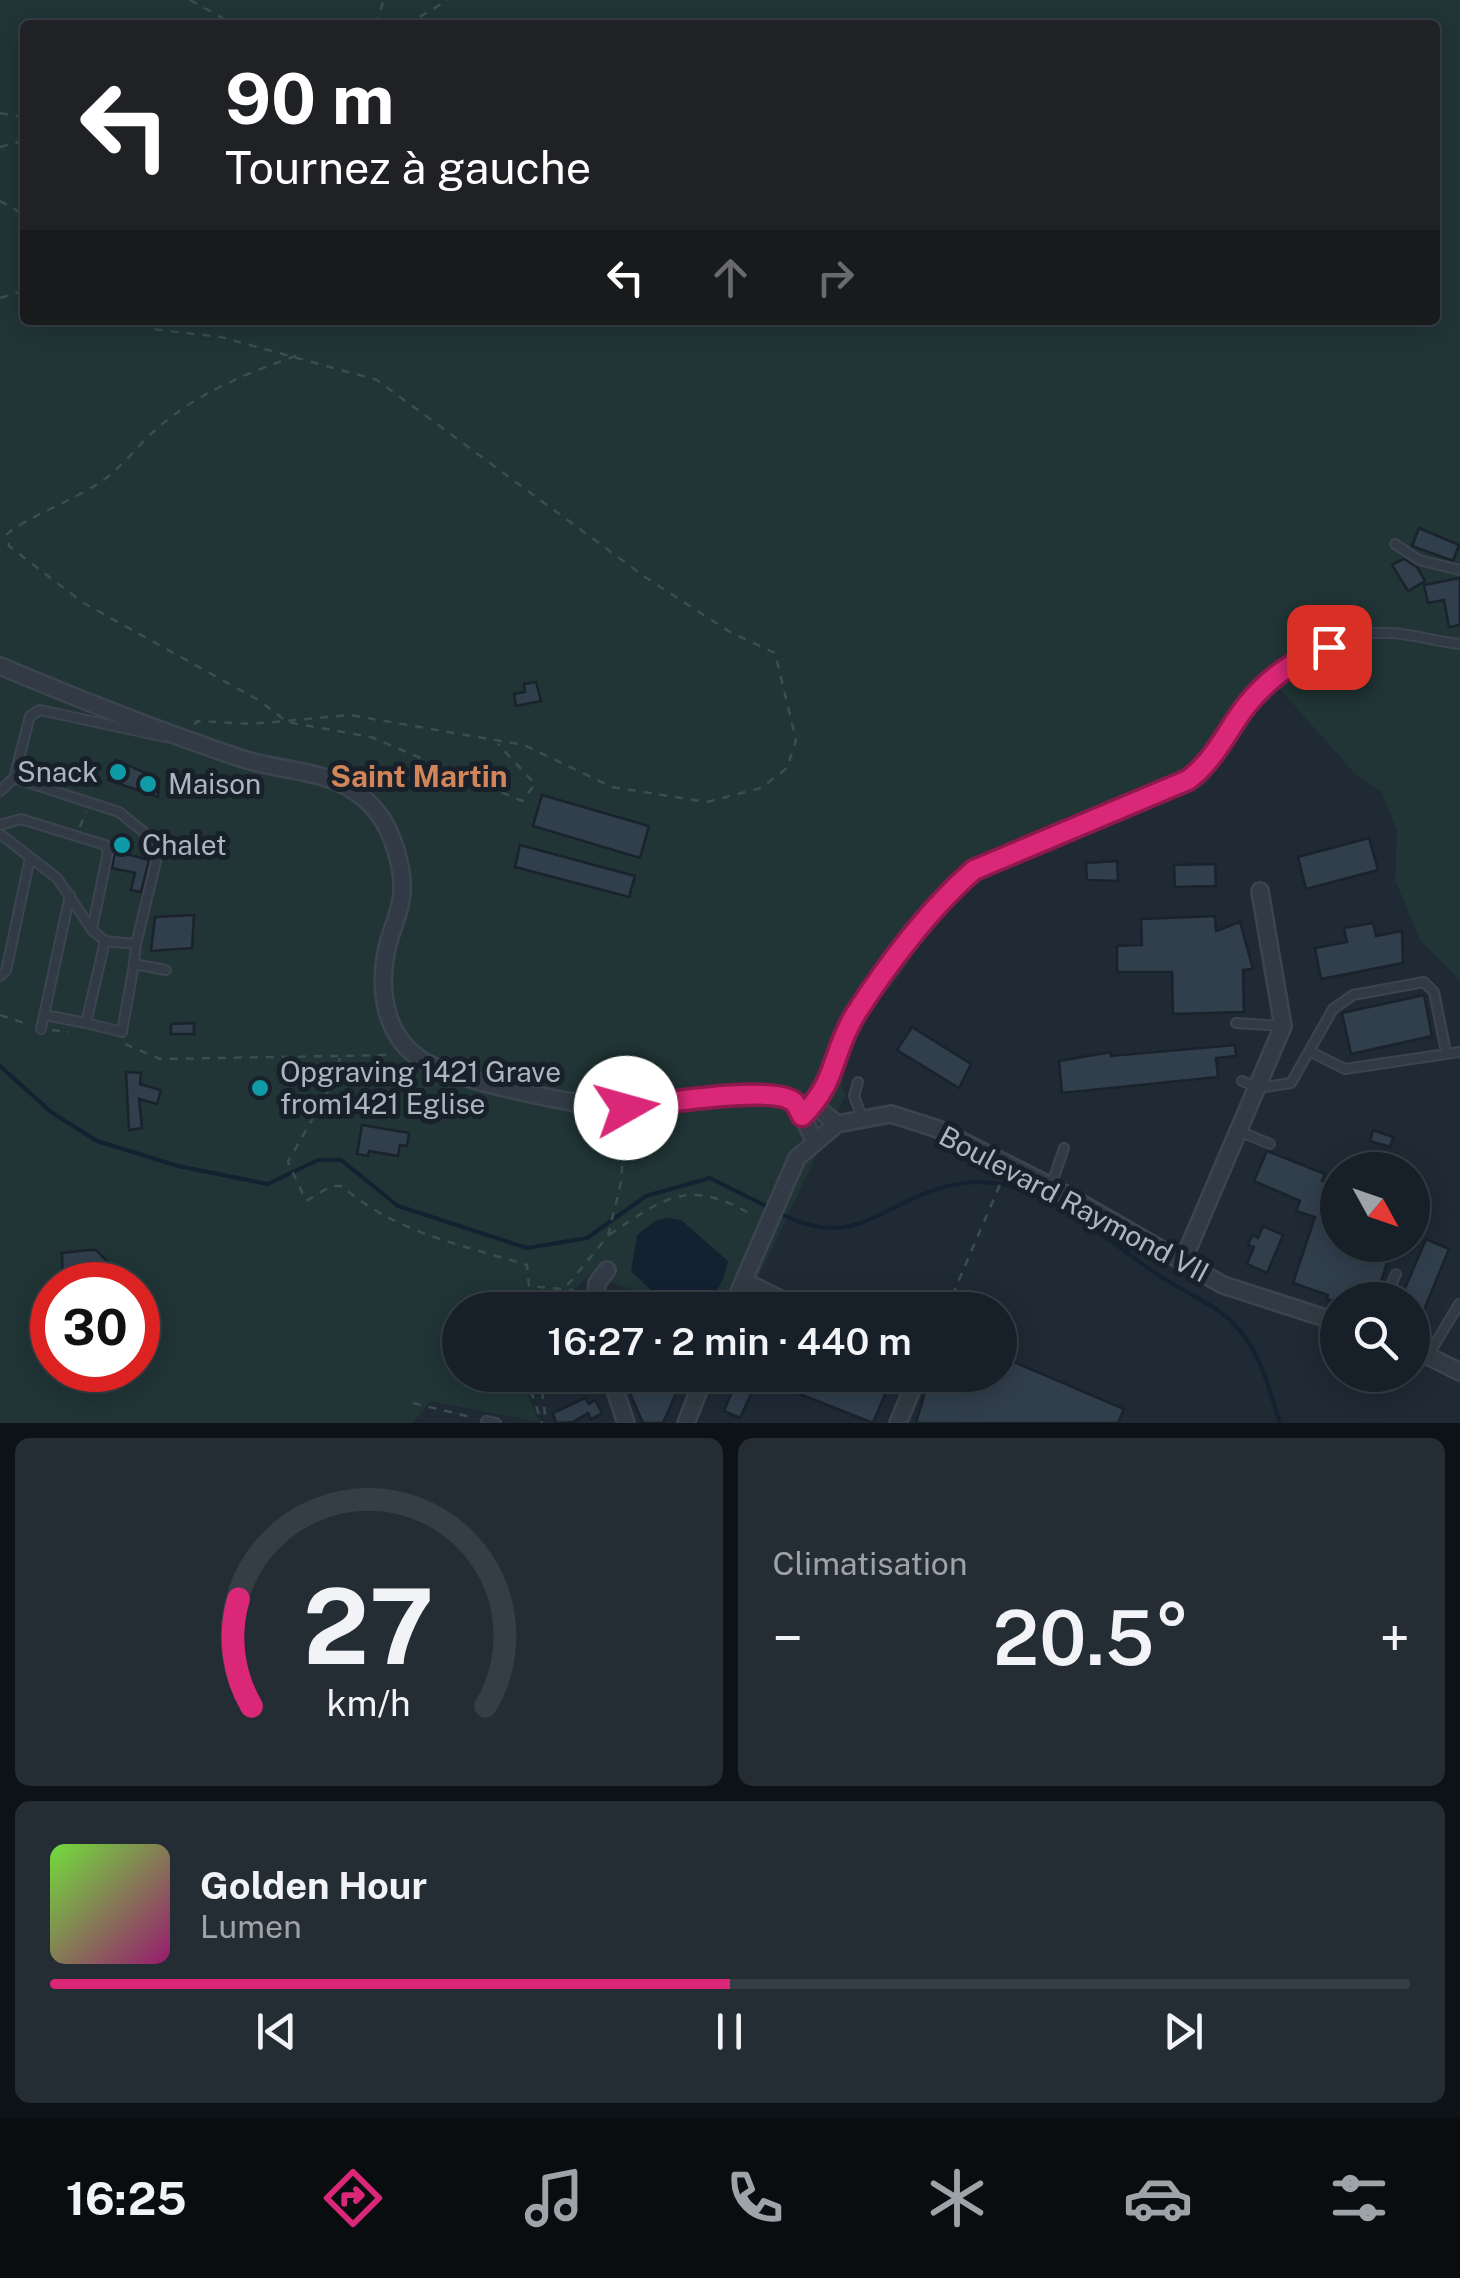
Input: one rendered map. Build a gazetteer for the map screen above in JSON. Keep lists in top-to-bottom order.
{
  "streets": {
    "street": ["Boulevard Raymond VII"]
  },
  "districts": ["Saint Martin"],
  "places": [
    "Snack",
    "Maison",
    "Chalet",
    "Opgraving 1421 Grave from1421 Eglise"
  ],
  "north": "bottom right",
  "page": {
    "turn": ["90 m", "Tournez à gauche"],
    "limit": "30",
    "trip": "16:27 · 2 min · 440 m",
    "tile": "Climatisation",
    "heat": ["−", "20.5°", "+"],
    "song": ["Golden Hour", "Lumen"],
    "tabs": "16:25",
    "gauge": ["27", "km/h"]
  }
}
